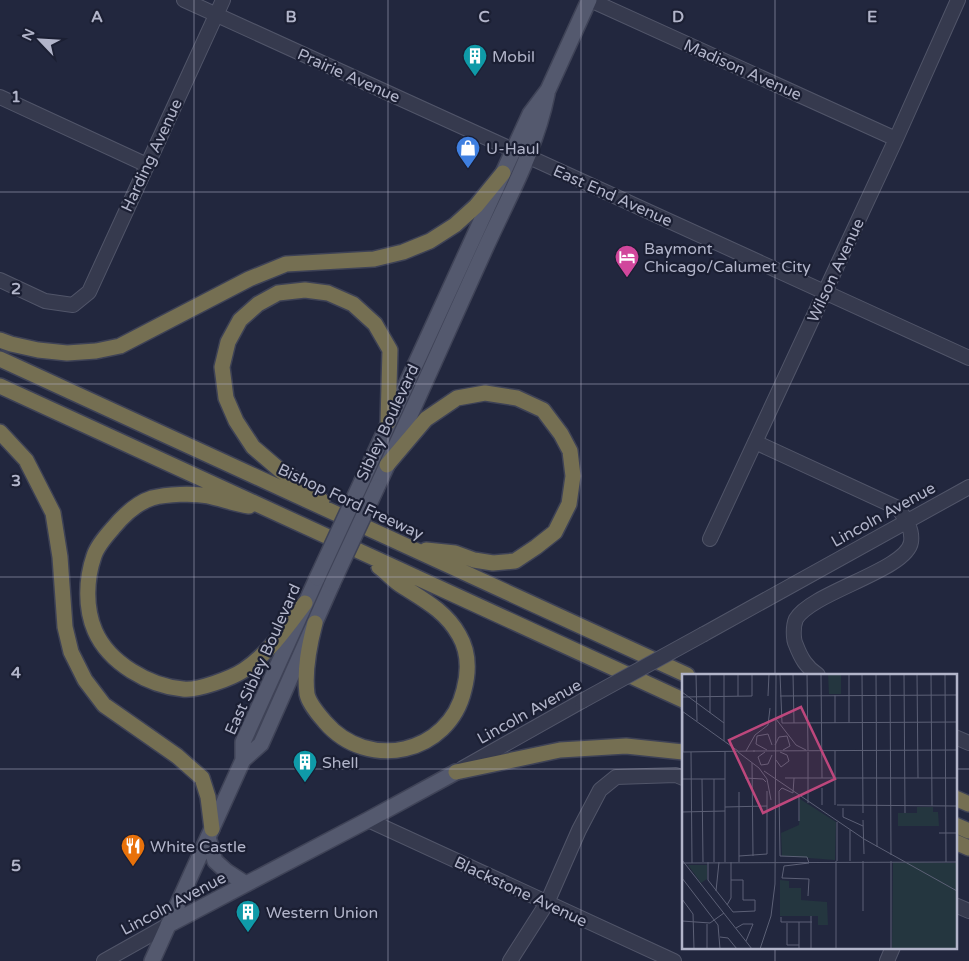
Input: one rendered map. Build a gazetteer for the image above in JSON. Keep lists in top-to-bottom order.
{
  "streets": {
    "highway": ["Bishop Ford Freeway"],
    "main road": ["Sibley Boulevard", "Lincoln Avenue", "East Sibley Boulevard"],
    "street": [
      "Madison Avenue",
      "Prairie Avenue",
      "Harding Avenue",
      "East End Avenue",
      "Wilson Avenue",
      "Blackstone Avenue"
    ]
  },
  "crossings": [
    ["Madison Avenue", "Wilson Avenue"],
    ["Madison Avenue", "Sibley Boulevard"],
    ["Prairie Avenue", "Harding Avenue"],
    ["Prairie Avenue", "Sibley Boulevard"],
    ["East End Avenue", "Wilson Avenue"],
    ["East End Avenue", "Sibley Boulevard"],
    ["Sibley Boulevard", "East Sibley Boulevard"],
    ["Lincoln Avenue", "East Sibley Boulevard"],
    ["Lincoln Avenue", "Blackstone Avenue"]
  ],
  "places": {
    "building": ["Mobil", "Shell", "Western Union"],
    "shop": ["U-Haul"],
    "hotel": ["Baymont Chicago/Calumet City"],
    "restaurant": ["White Castle"]
  },
  "north": "top left",
  "grid": {
    "columns": [
      "A",
      "B",
      "C",
      "D",
      "E"
    ],
    "rows": [
      "1",
      "2",
      "3",
      "4",
      "5"
    ]
  }
}
